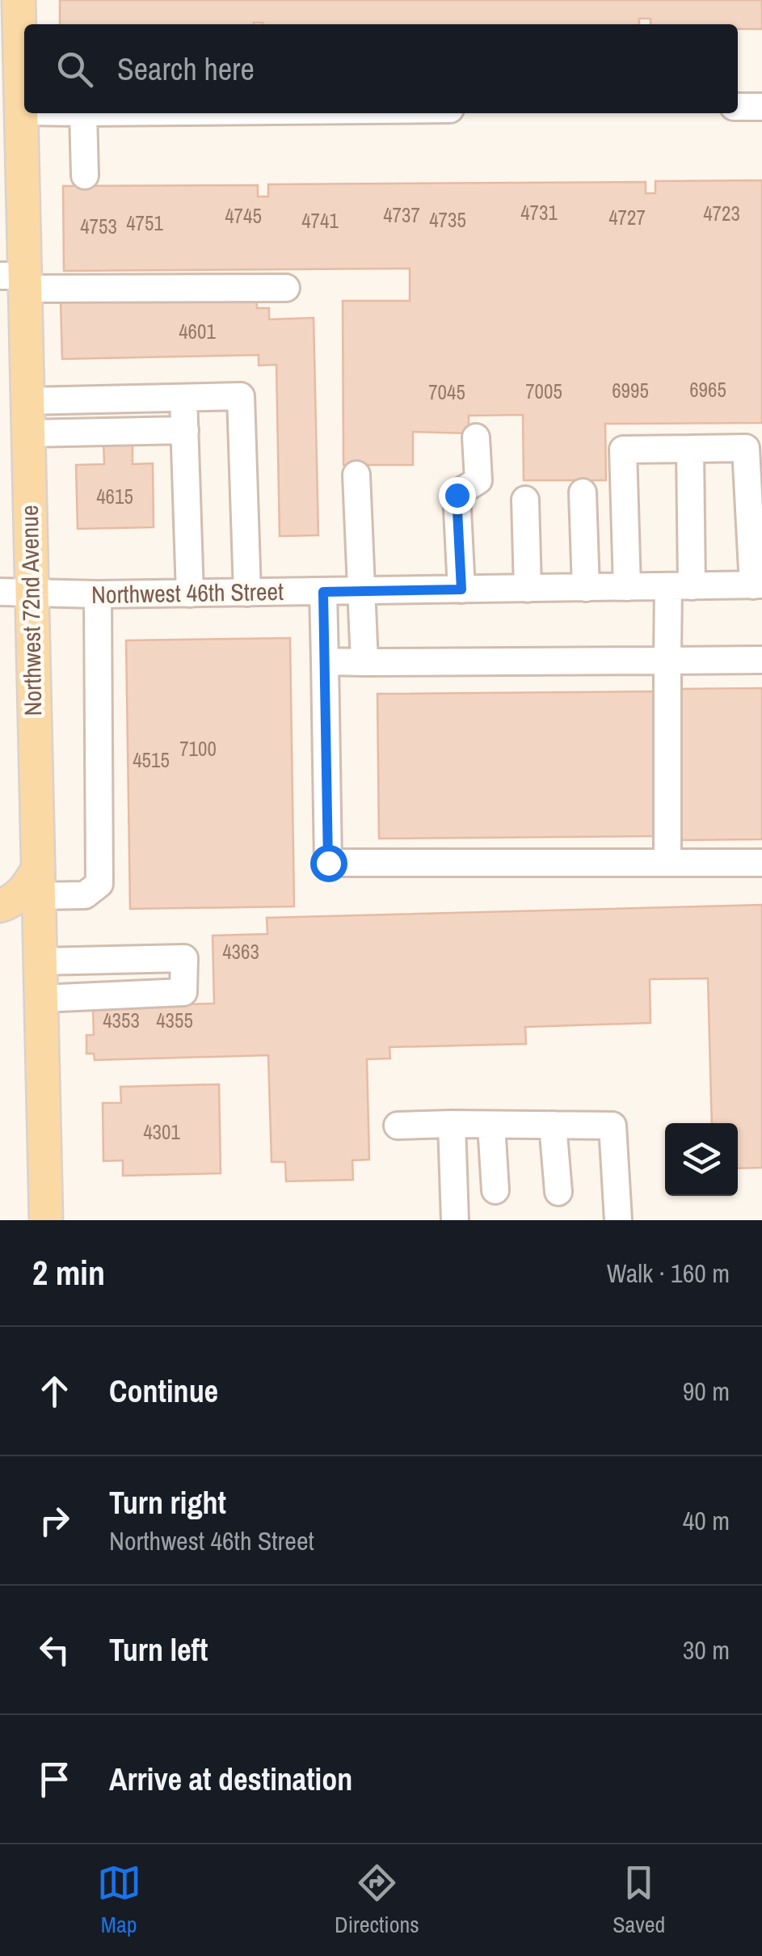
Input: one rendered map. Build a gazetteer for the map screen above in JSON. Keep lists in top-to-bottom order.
{
  "streets": {
    "main road": ["Northwest 72nd Avenue"],
    "street": ["Northwest 46th Street"]
  },
  "crossings": [
    ["Northwest 46th Street", "Northwest 72nd Avenue"]
  ],
  "house_numbers": [
    "4731",
    "4723",
    "4737",
    "4745",
    "4727",
    "4735",
    "4741",
    "4751",
    "4753",
    "4601",
    "6965",
    "6995",
    "7005",
    "7045",
    "4615",
    "7100",
    "4515",
    "4363",
    "4353",
    "4355",
    "4301"
  ],
  "page": {
    "search": "Search here",
    "heading": ["2 min", "Walk · 160 m"],
    "list": [
      ["Continue", "90 m"],
      ["Turn right", "Northwest 46th Street", "40 m"],
      ["Turn left", "30 m"],
      "Arrive at destination"
    ],
    "nav": ["Map", "Directions", "Saved"]
  }
}
